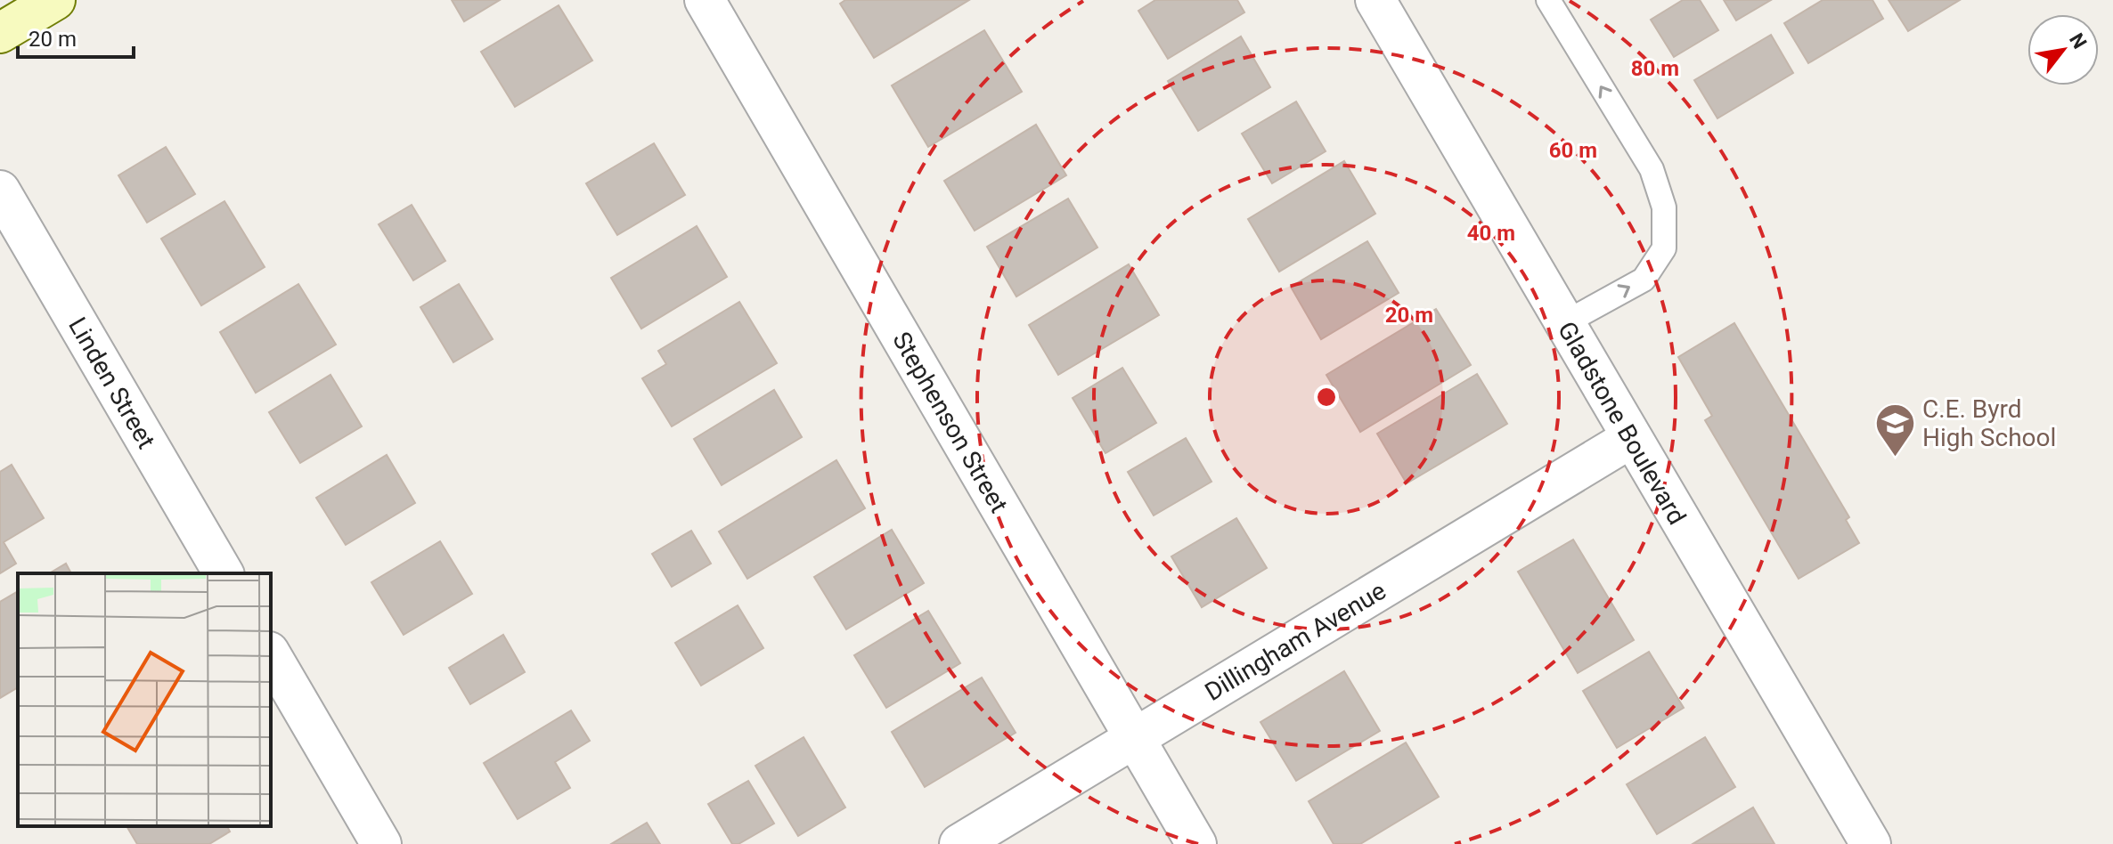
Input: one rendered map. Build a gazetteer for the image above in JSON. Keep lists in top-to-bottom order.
{
  "streets": {
    "street": [
      "Linden Street",
      "Stephenson Street",
      "Gladstone Boulevard",
      "Dillingham Avenue"
    ]
  },
  "crossings": [
    ["Stephenson Street", "Dillingham Avenue"],
    ["Gladstone Boulevard", "Dillingham Avenue"]
  ],
  "places": {
    "school or university": ["C.E. Byrd High School"]
  },
  "scale_bar": "20 m",
  "north": "top right",
  "rings": [
    "80 m",
    "60 m",
    "40 m",
    "20 m"
  ]
}
